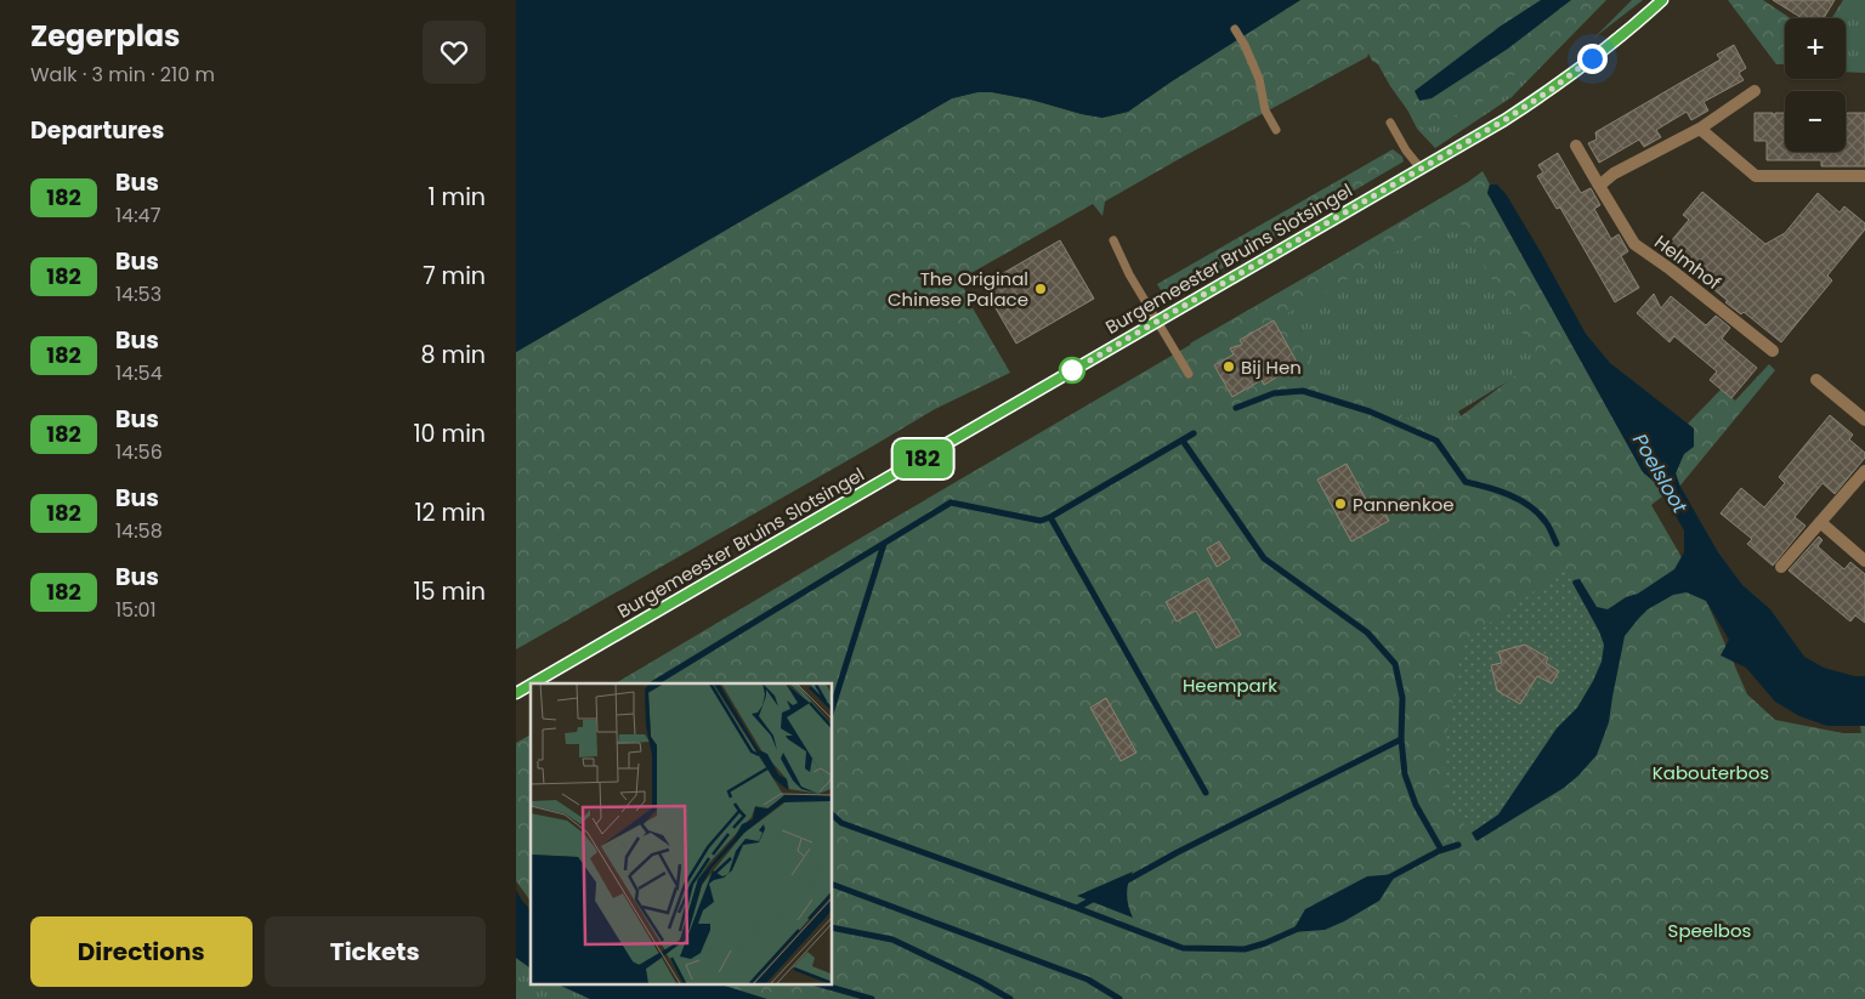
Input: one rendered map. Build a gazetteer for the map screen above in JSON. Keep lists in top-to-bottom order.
{
  "streets": {
    "street": ["Burgemeester Bruins Slotsingel", "Helmhof"]
  },
  "water": ["Poelsloot"],
  "parks": ["Heempark", "Kabouterbos", "Speelbos"],
  "places": ["The Original Chinese Palace", "Bij Hen", "Pannenkoe"],
  "lines": ["bus line 182"],
  "page": {
    "heading": [
      ["Zegerplas", "Walk · 3 min · 210 m"],
      "Departures"
    ],
    "on_map": "182",
    "map_buttons": ["+", "−"],
    "list": [
      {
        "mark": "182",
        "name": "Bus",
        "note": "14:47",
        "value": "1 min"
      },
      {
        "mark": "182",
        "name": "Bus",
        "note": "14:53",
        "value": "7 min"
      },
      {
        "mark": "182",
        "name": "Bus",
        "note": "14:54",
        "value": "8 min"
      },
      {
        "mark": "182",
        "name": "Bus",
        "note": "14:56",
        "value": "10 min"
      },
      {
        "mark": "182",
        "name": "Bus",
        "note": "14:58",
        "value": "12 min"
      },
      {
        "mark": "182",
        "name": "Bus",
        "note": "15:01",
        "value": "15 min"
      }
    ],
    "buttons": ["Directions", "Tickets"]
  }
}
